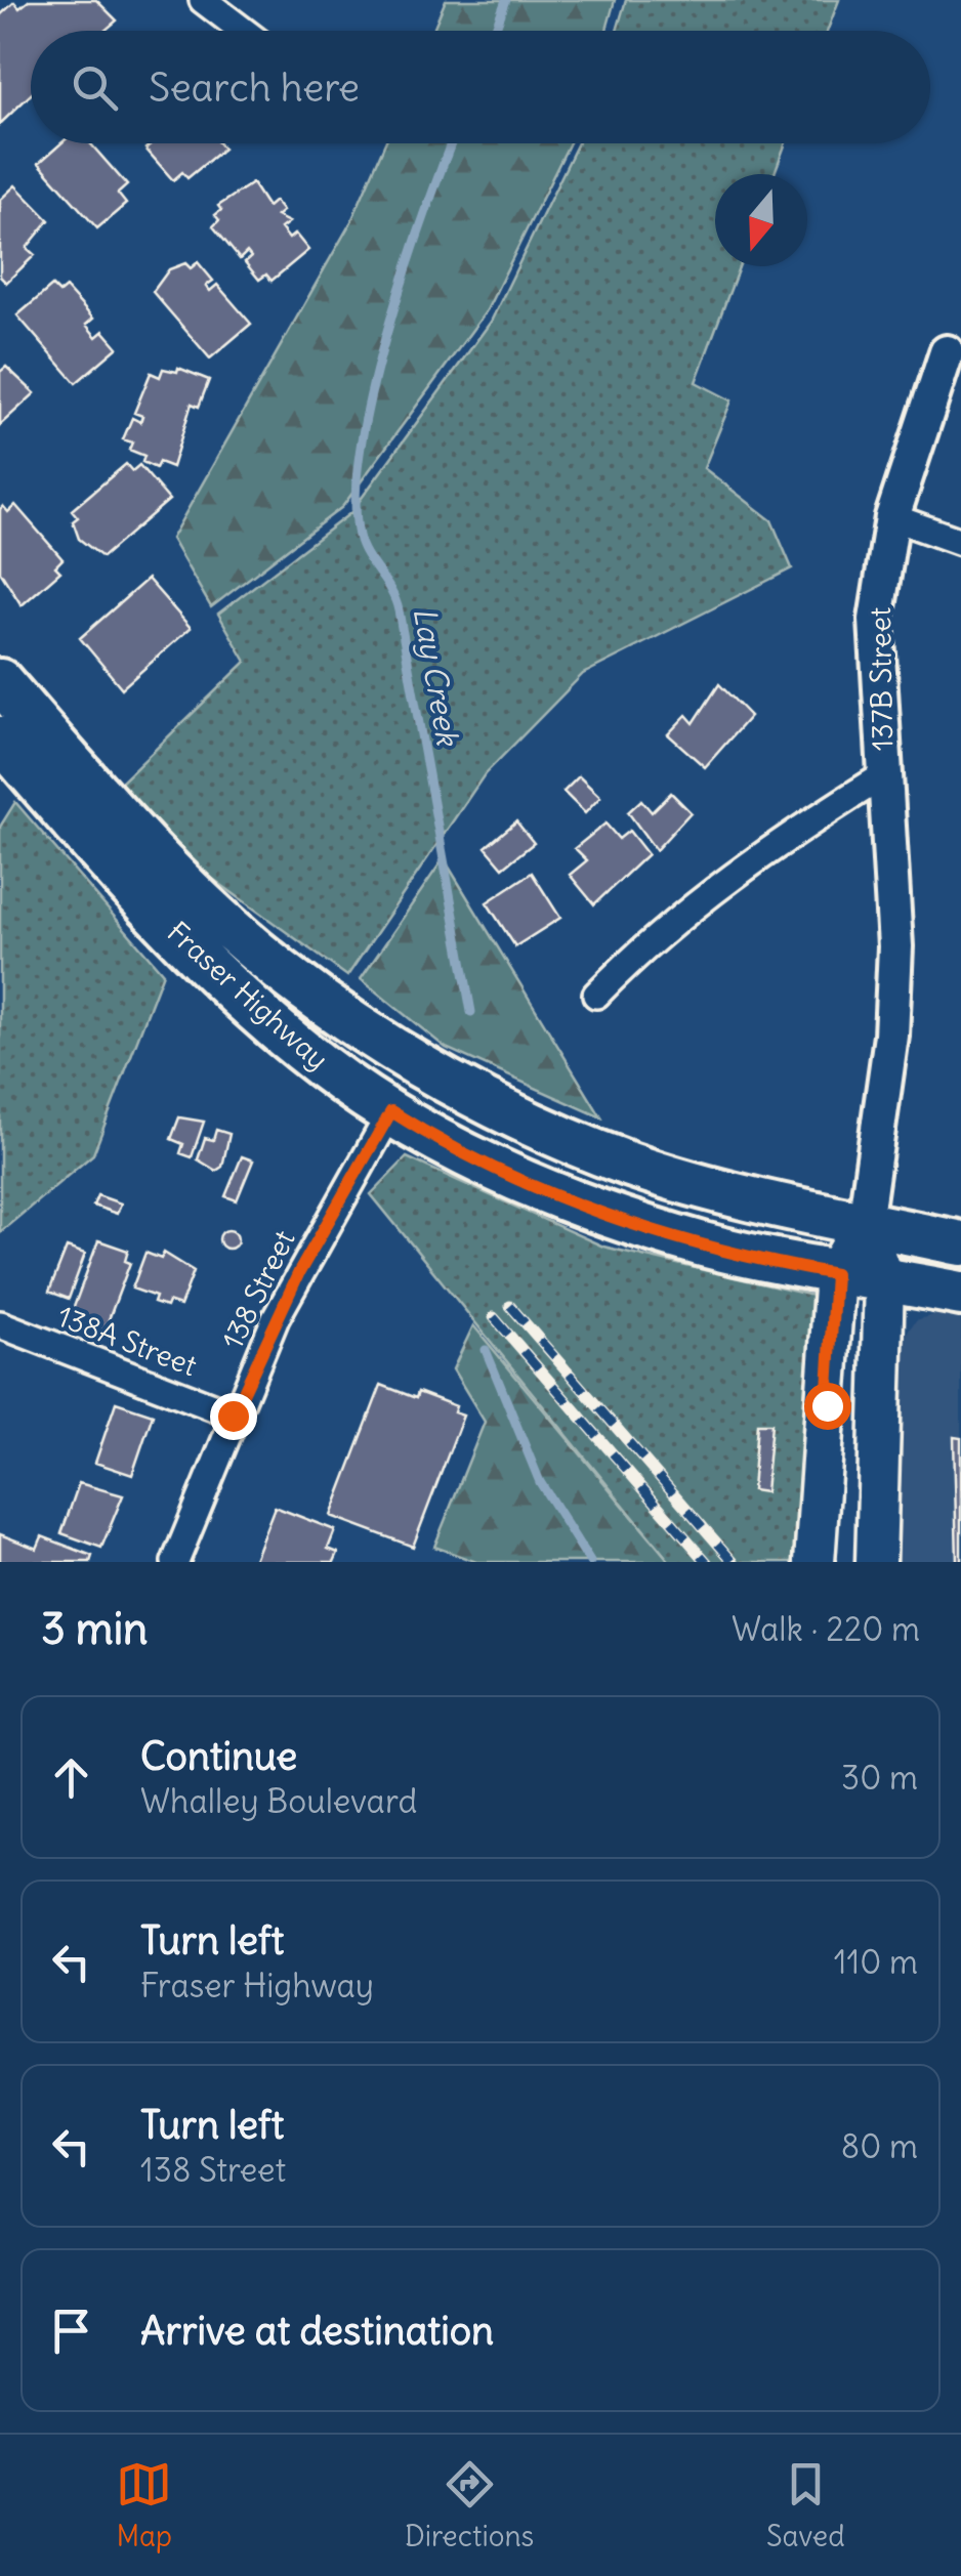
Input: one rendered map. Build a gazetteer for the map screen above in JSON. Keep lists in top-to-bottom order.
{
  "streets": {
    "main road": ["Fraser Highway"],
    "street": ["137B Street", "138 Street", "138A Street"]
  },
  "crossings": [
    ["Fraser Highway", "138 Street"],
    ["138 Street", "138A Street"]
  ],
  "water": ["Lay Creek"],
  "north": "bottom",
  "page": {
    "search": "Search here",
    "heading": ["3 min", "Walk · 220 m"],
    "list": [
      ["Continue", "Whalley Boulevard", "30 m"],
      ["Turn left", "Fraser Highway", "110 m"],
      ["Turn left", "138 Street", "80 m"],
      "Arrive at destination"
    ],
    "nav": ["Map", "Directions", "Saved"]
  }
}
